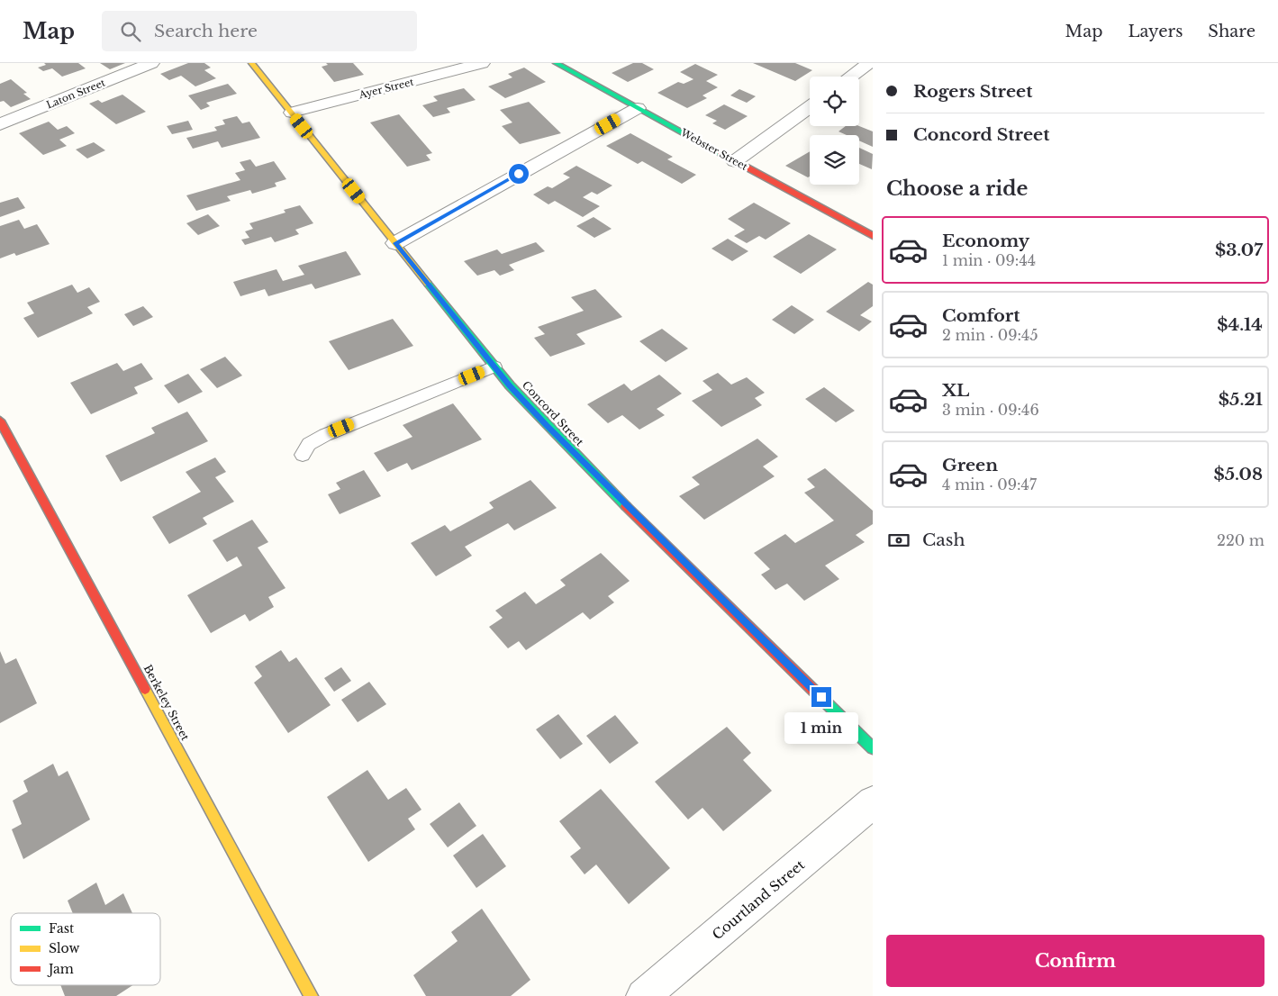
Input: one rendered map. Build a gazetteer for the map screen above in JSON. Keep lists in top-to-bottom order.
{
  "streets": {
    "main road": ["Webster Street", "Concord Street", "Berkeley Street"],
    "street": ["Ayer Street", "Laton Street", "Courtland Street"]
  },
  "crossings": [
    ["Ayer Street", "Concord Street"]
  ],
  "legend": ["Fast", "Slow", "Jam"],
  "page": {
    "header": "Map",
    "search": "Search here",
    "nav": ["Map", "Layers", "Share"],
    "banner": ["Rogers Street", "Concord Street"],
    "heading": "Choose a ride",
    "list": [
      {
        "name": "Economy",
        "note": "1 min · 09:44",
        "value": "$3.07"
      },
      {
        "name": "Comfort",
        "note": "2 min · 09:45",
        "value": "$4.14"
      },
      {
        "name": "XL",
        "note": "3 min · 09:46",
        "value": "$5.21"
      },
      {
        "name": "Green",
        "note": "4 min · 09:47",
        "value": "$5.08"
      }
    ],
    "pay": ["Cash", "220 m"],
    "bubble": "1 min",
    "buttons": "Confirm"
  }
}
